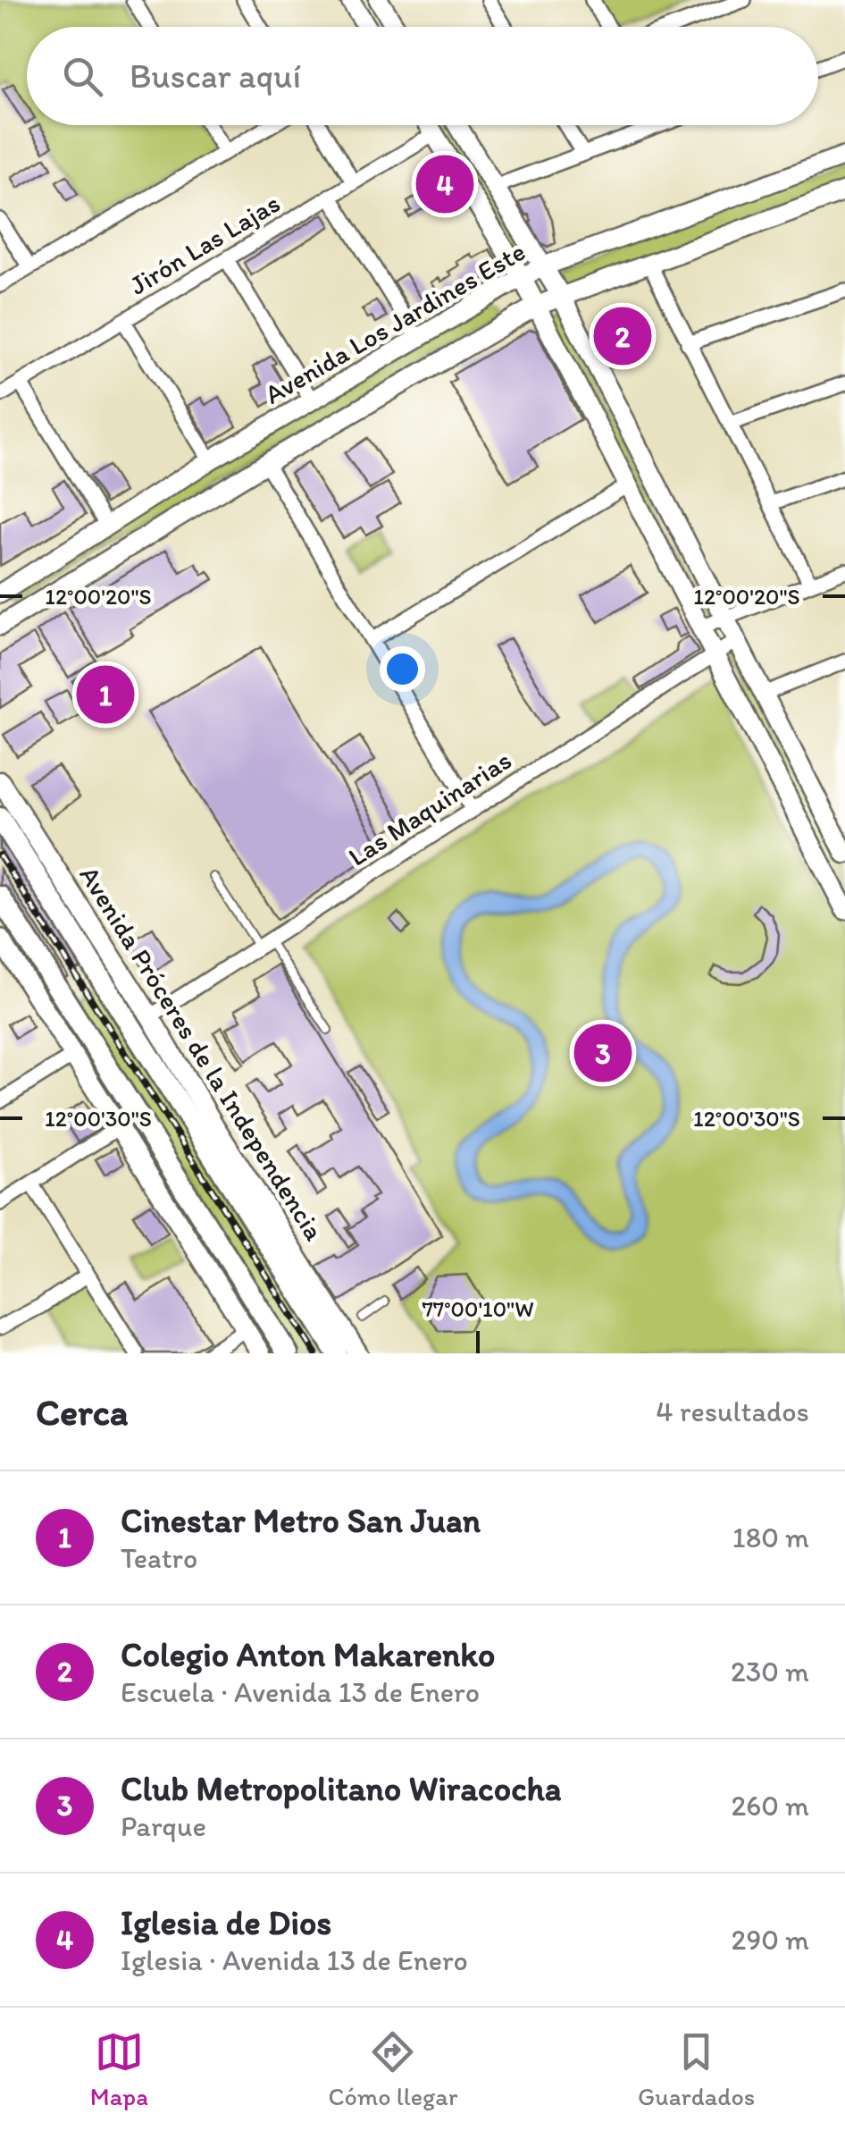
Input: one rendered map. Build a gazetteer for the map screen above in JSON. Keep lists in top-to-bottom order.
{
  "streets": {
    "main road": ["Avenida Los Jardines Este", "Avenida Próceres de la Independencia"],
    "street": ["Jirón Las Lajas", "Las Maquinarias"]
  },
  "crossings": [
    ["Las Maquinarias", "Avenida Próceres de la Independencia"]
  ],
  "page": {
    "search": "Buscar aquí",
    "pins": [
      "4",
      "2",
      "1",
      "3"
    ],
    "heading": ["Cerca", "4 resultados"],
    "list": [
      {
        "mark": "1",
        "name": "Cinestar Metro San Juan",
        "note": "Teatro",
        "value": "180 m"
      },
      {
        "mark": "2",
        "name": "Colegio Anton Makarenko",
        "note": "Escuela · Avenida 13 de Enero",
        "value": "230 m"
      },
      {
        "mark": "3",
        "name": "Club Metropolitano Wiracocha",
        "note": "Parque",
        "value": "260 m"
      },
      {
        "mark": "4",
        "name": "Iglesia de Dios",
        "note": "Iglesia · Avenida 13 de Enero",
        "value": "290 m"
      }
    ],
    "nav": ["Mapa", "Cómo llegar", "Guardados"]
  },
  "coordinates": ["12°00'20\"S", "12°00'30\"S", "77°00'10\"W"]
}
